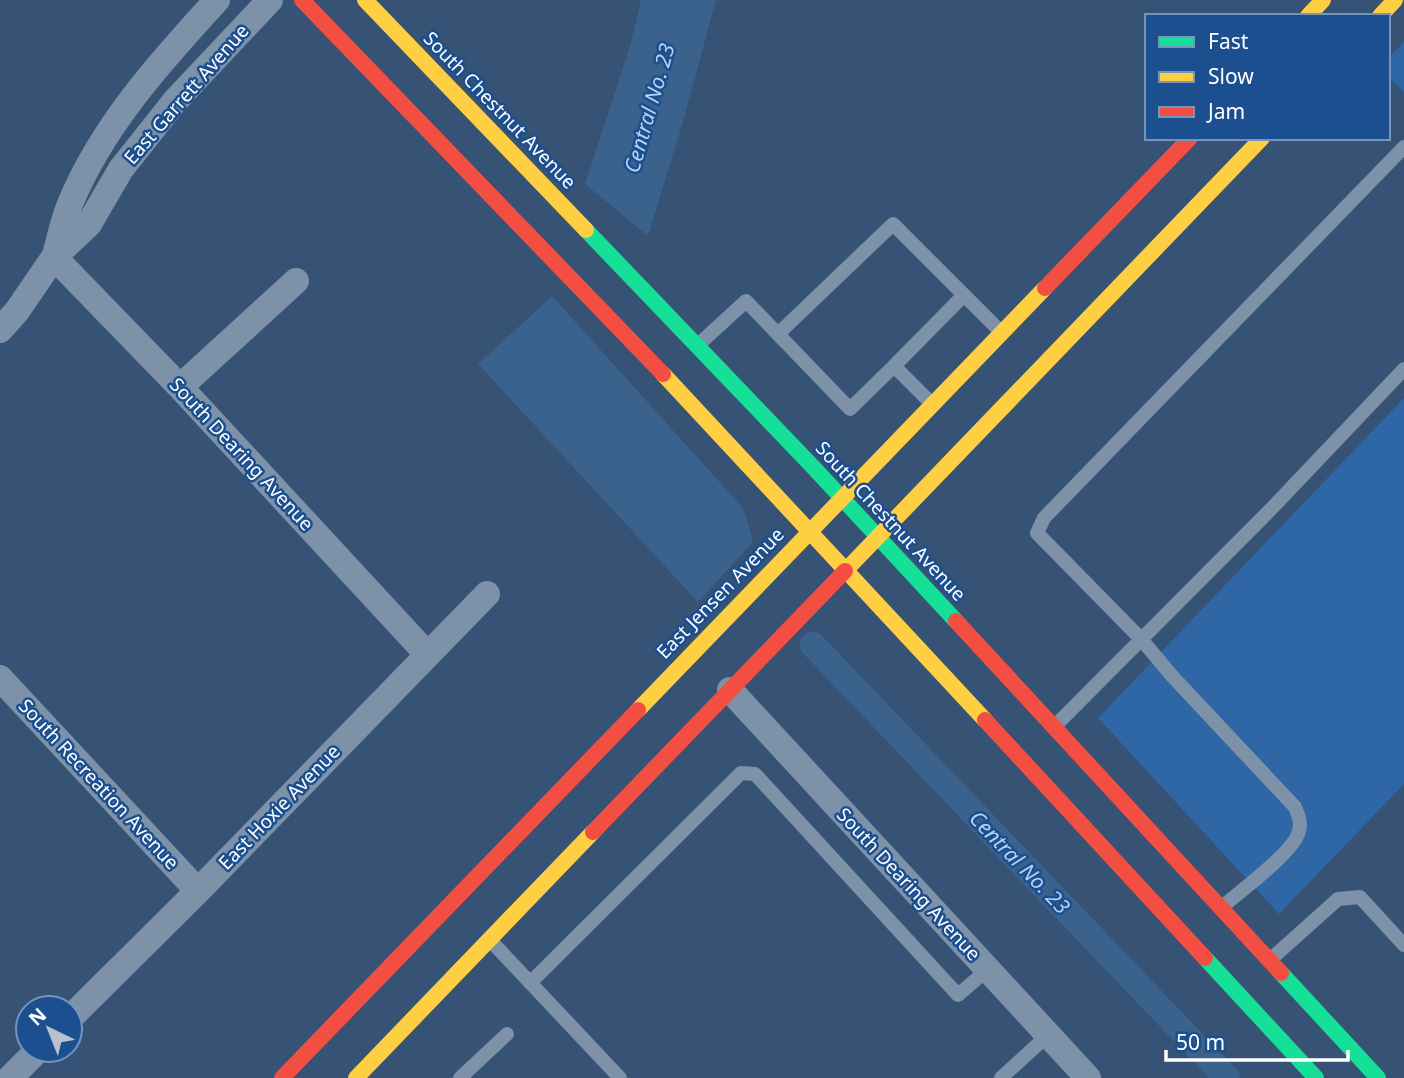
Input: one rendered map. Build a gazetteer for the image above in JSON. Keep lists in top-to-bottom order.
{
  "streets": {
    "main road": ["South Chestnut Avenue", "East Jensen Avenue"],
    "street": [
      "East Garrett Avenue",
      "South Dearing Avenue",
      "South Recreation Avenue",
      "East Hoxie Avenue"
    ]
  },
  "crossings": [
    ["East Garrett Avenue", "South Dearing Avenue"],
    ["South Chestnut Avenue", "East Jensen Avenue"],
    ["South Dearing Avenue", "East Hoxie Avenue"],
    ["South Recreation Avenue", "East Hoxie Avenue"]
  ],
  "water": ["Central No. 23"],
  "legend": ["Fast", "Slow", "Jam"],
  "scale_bar": "50 m",
  "north": "top left"
}
